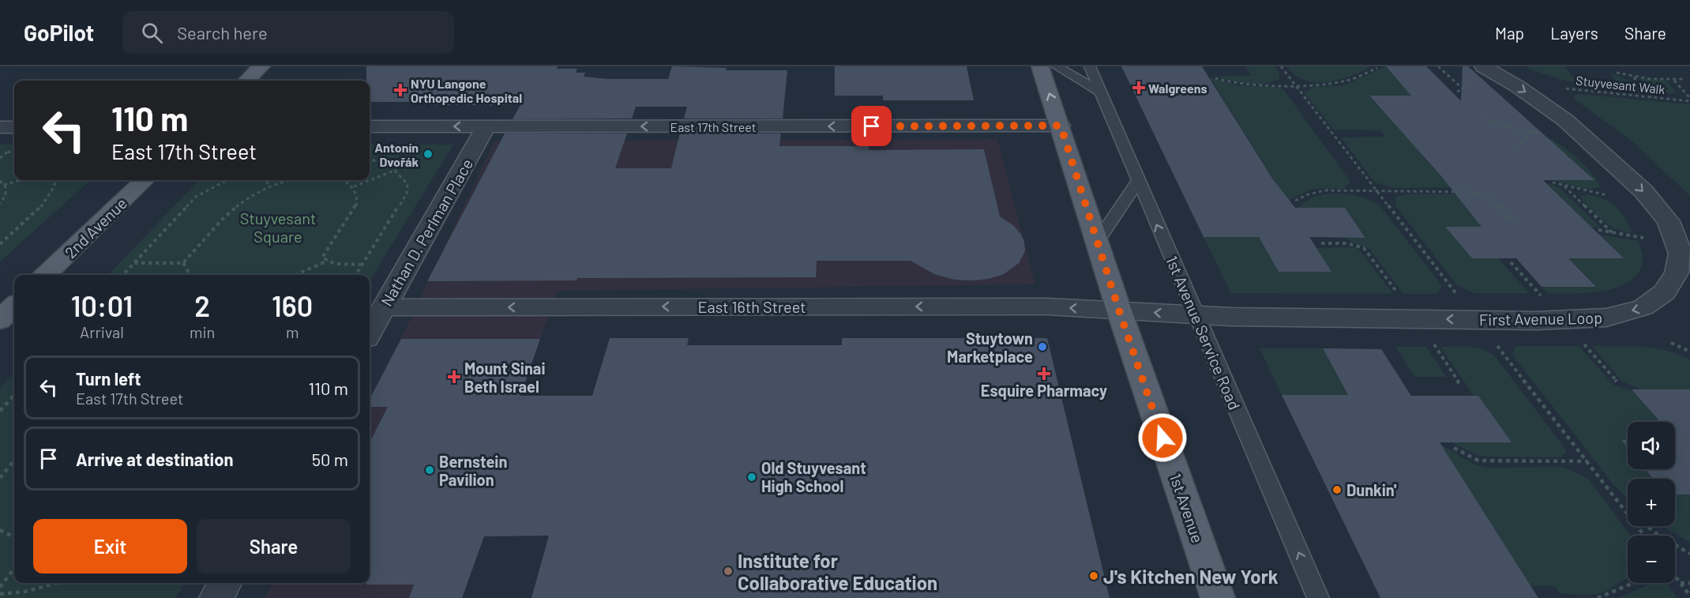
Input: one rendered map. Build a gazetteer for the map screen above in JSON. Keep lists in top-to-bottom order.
{
  "streets": {
    "main road": ["2nd Avenue", "1st Avenue"],
    "street": [
      "East 17th Street",
      "Nathan D. Perlman Place",
      "East 16th Street",
      "First Avenue Loop"
    ],
    "lane": ["1st Avenue Service Road"],
    "path": ["Stuyvesant Walk"]
  },
  "crossings": [
    ["East 17th Street", "Nathan D. Perlman Place"],
    ["East 17th Street", "1st Avenue"],
    ["Nathan D. Perlman Place", "East 16th Street"],
    ["East 16th Street", "First Avenue Loop"],
    ["East 16th Street", "1st Avenue"],
    ["First Avenue Loop", "1st Avenue Service Road"],
    ["First Avenue Loop", "1st Avenue"]
  ],
  "one_way": ["East 17th Street", "East 16th Street", "1st Avenue Service Road"],
  "parks": ["Stuyvesant Square"],
  "places": {
    "health": [
      "Walgreens",
      "NYU Langone Orthopedic Hospital",
      "Esquire Pharmacy",
      "Mount Sinai Beth Israel"
    ],
    "other": [
      "Antonín Dvořák",
      "Stuytown Marketplace",
      "Bernstein Pavilion",
      "Old Stuyvesant High School",
      "Dunkin'",
      "Institute for Collaborative Education",
      "J's Kitchen New York"
    ]
  },
  "page": {
    "header": "GoPilot",
    "search": "Search here",
    "nav": ["Map", "Layers", "Share"],
    "turn": ["110 m", "East 17th Street"],
    "eta": [
      "10:01",
      "Arrival",
      "2",
      "min",
      "160",
      "m"
    ],
    "list": [
      {
        "name": "Turn left",
        "note": "East 17th Street",
        "value": "110 m"
      },
      {
        "name": "Arrive at destination",
        "value": "50 m"
      }
    ],
    "map_buttons": ["+", "−"],
    "buttons": ["Exit", "Share"]
  }
}
